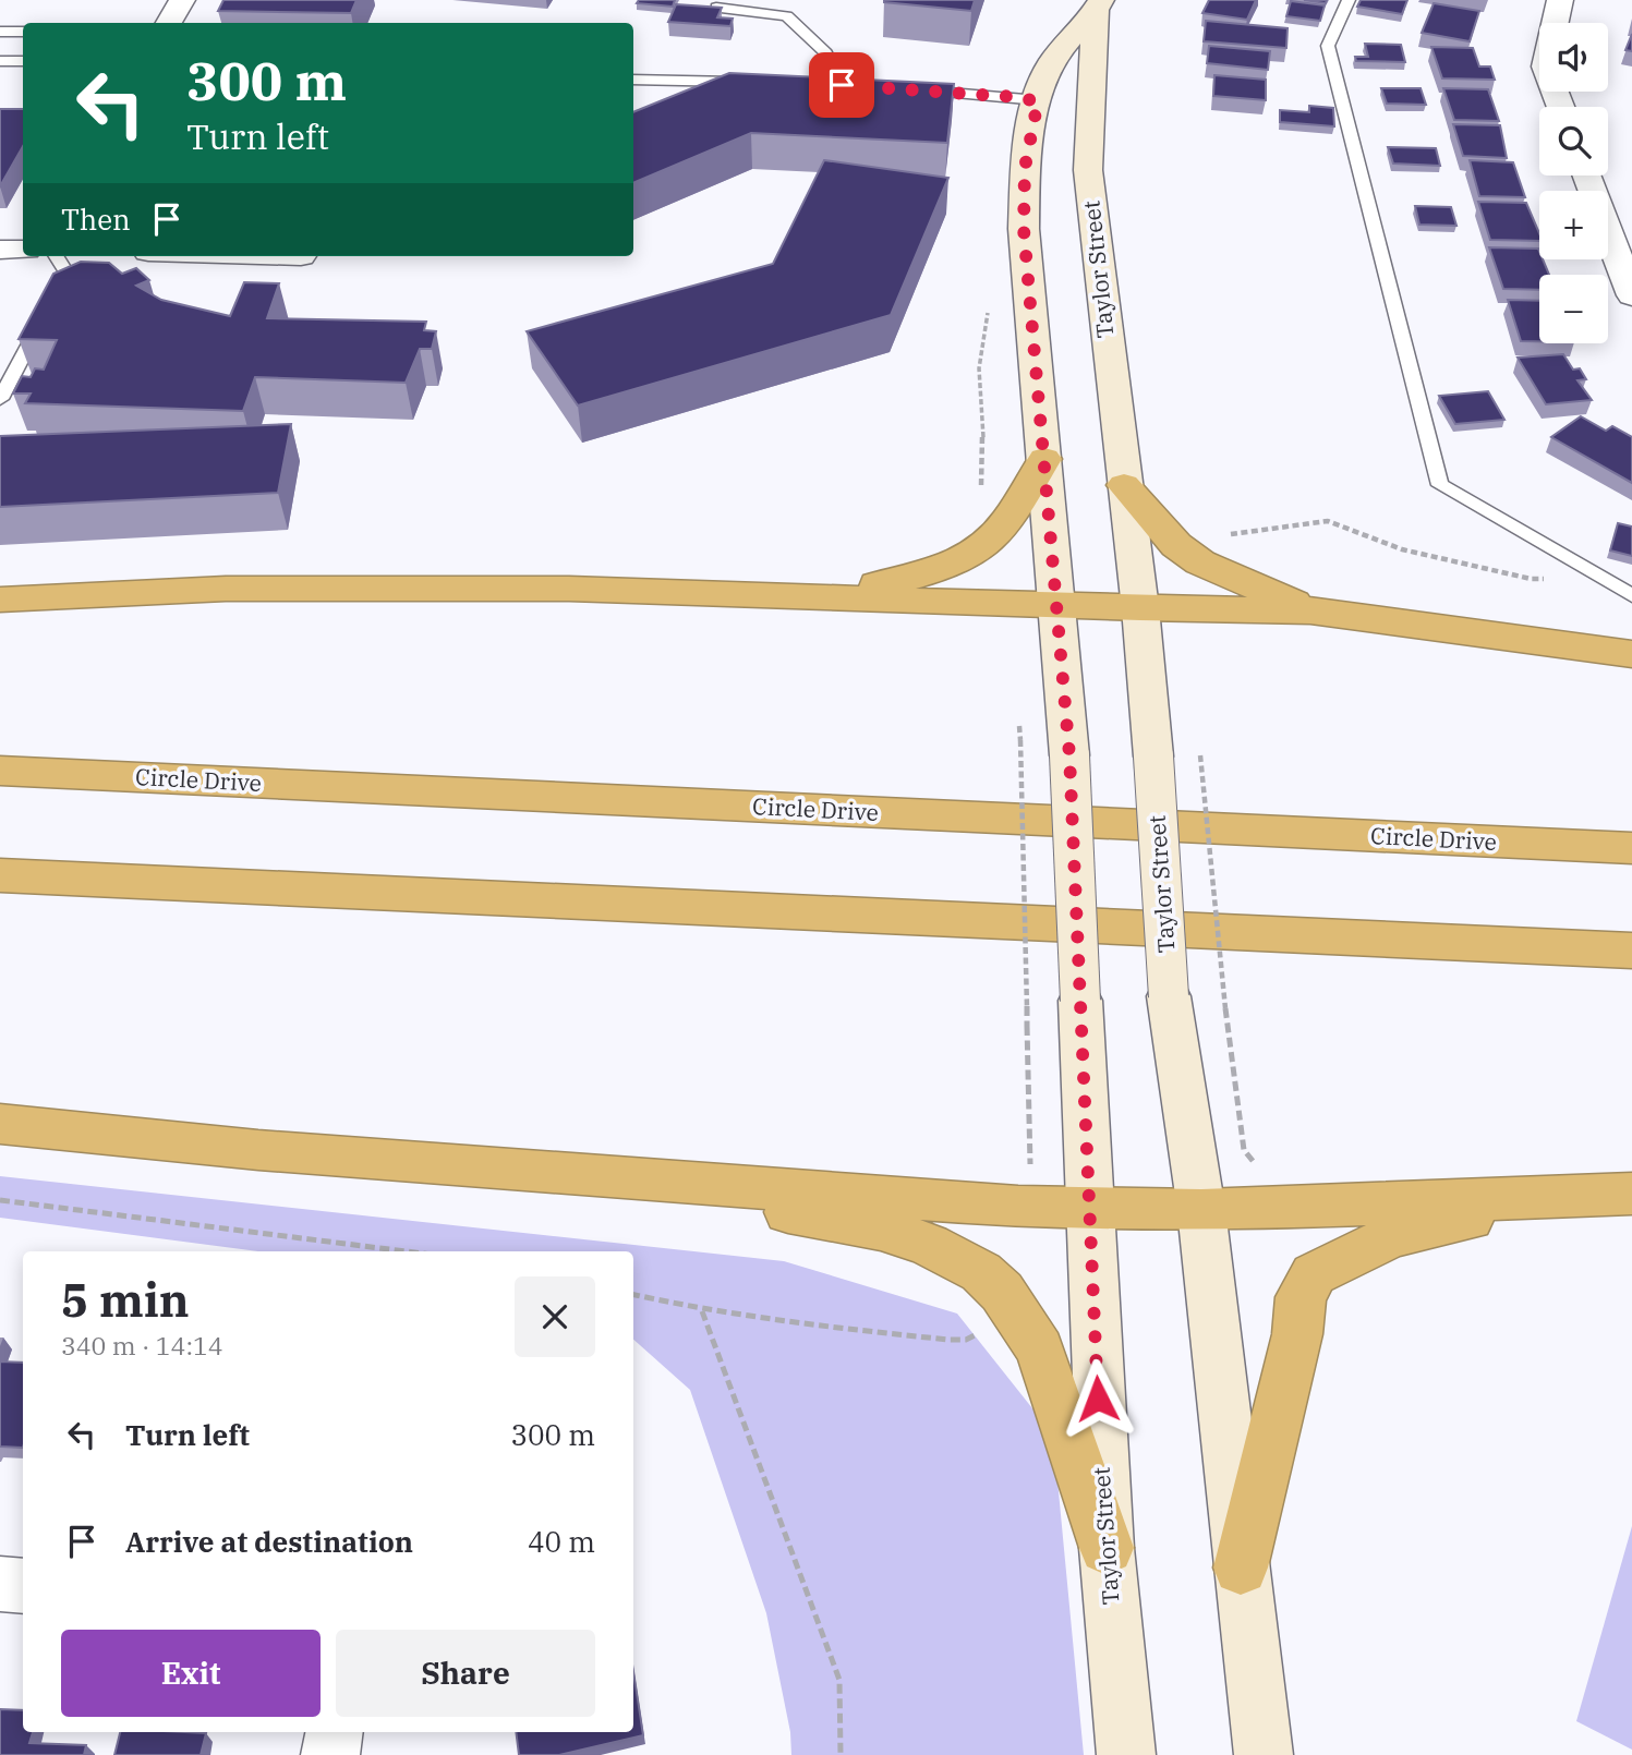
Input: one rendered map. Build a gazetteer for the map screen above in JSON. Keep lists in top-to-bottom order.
{
  "streets": {
    "highway": ["Circle Drive"],
    "main road": ["Taylor Street"]
  },
  "page": {
    "map_buttons": ["+", "−"],
    "turn": ["300 m", "Turn left"],
    "then": "Then",
    "heading": ["5 min", "340 m · 14:14"],
    "list": [
      {
        "name": "Turn left",
        "value": "300 m"
      },
      {
        "name": "Arrive at destination",
        "value": "40 m"
      }
    ],
    "buttons": ["Exit", "Share"]
  }
}
